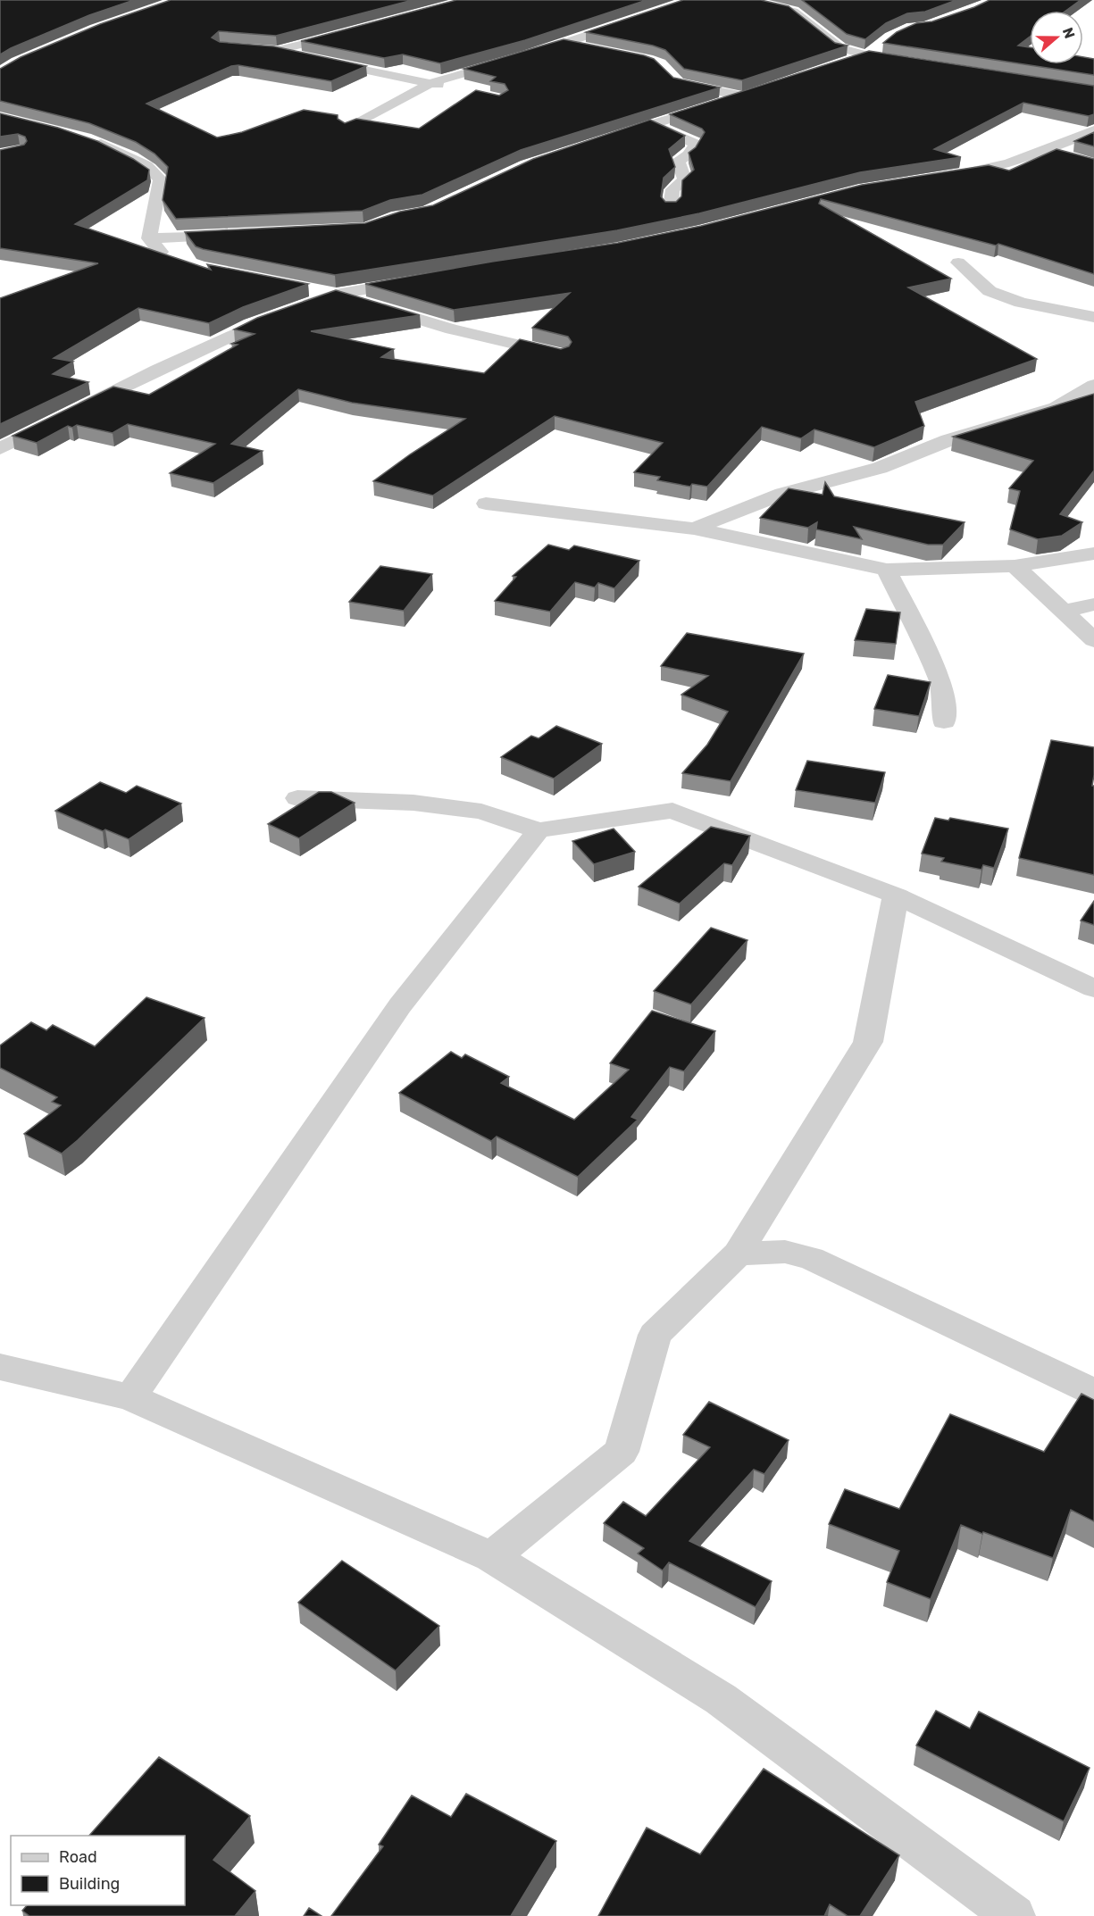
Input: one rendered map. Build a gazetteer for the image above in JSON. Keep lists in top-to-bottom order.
{
  "legend": ["Road", "Building"],
  "north": "right"
}
